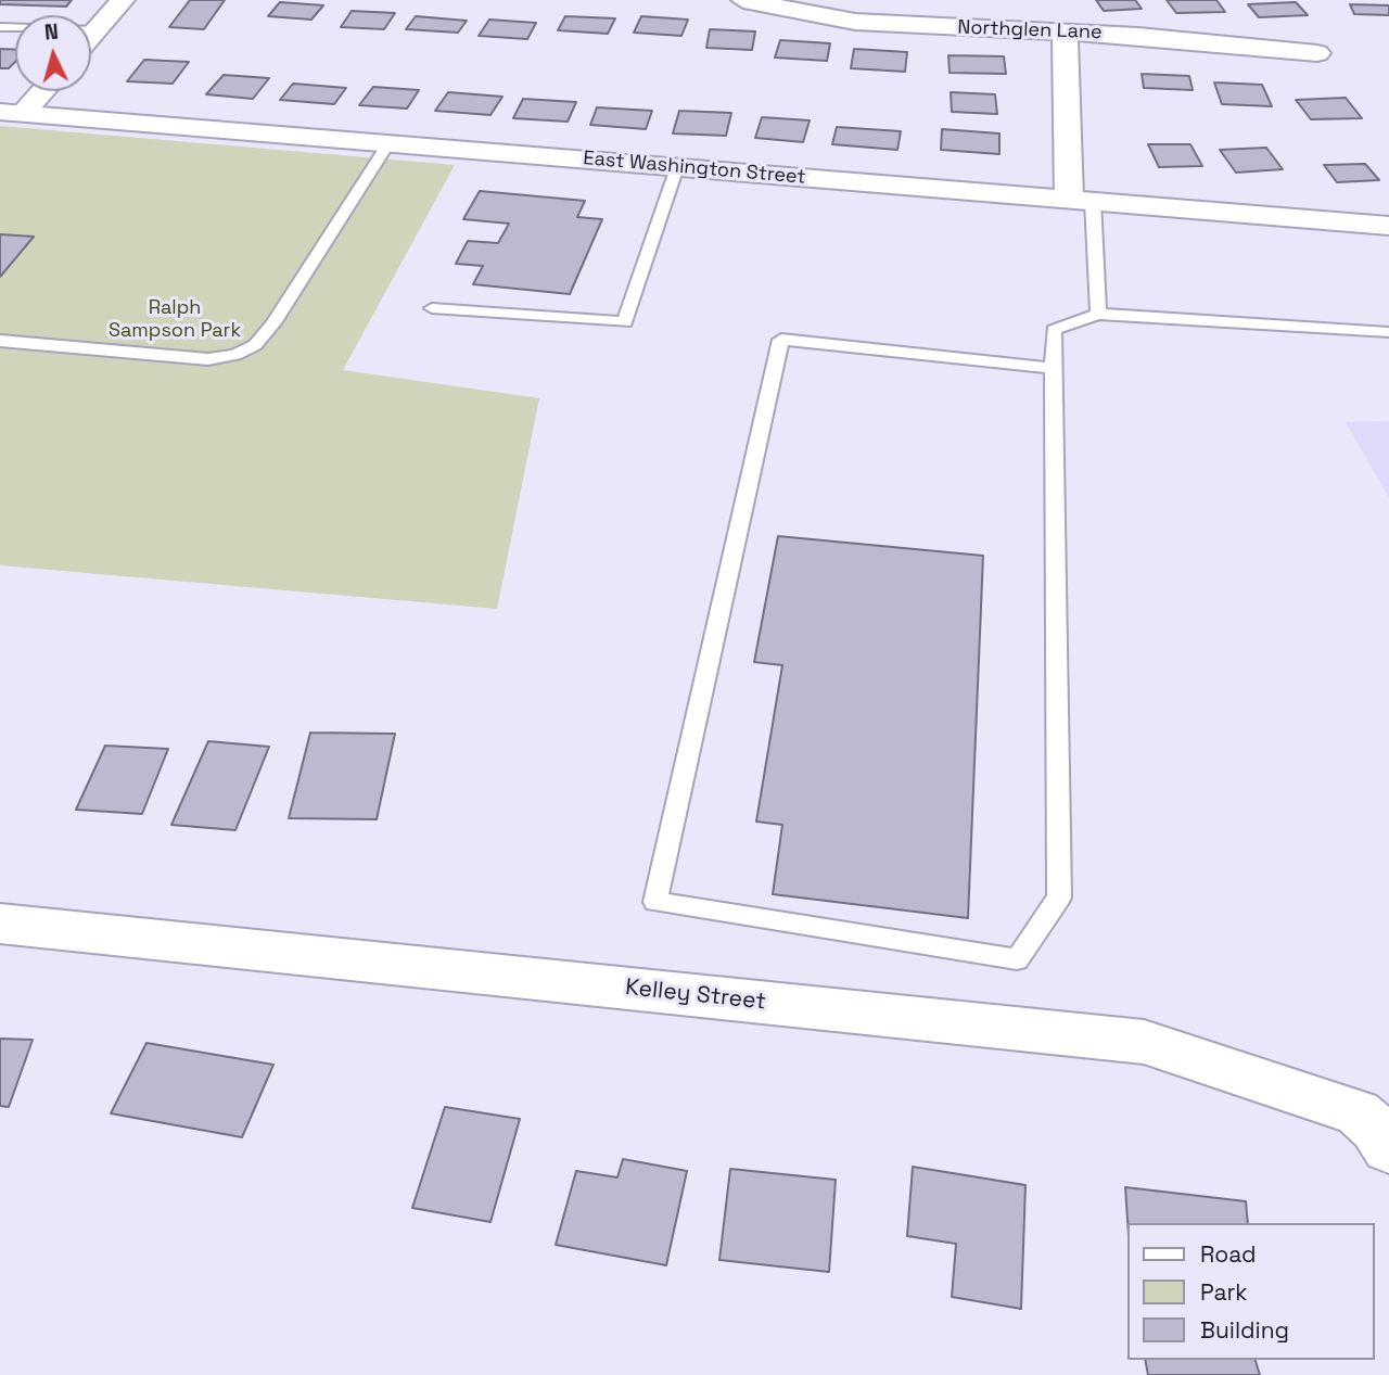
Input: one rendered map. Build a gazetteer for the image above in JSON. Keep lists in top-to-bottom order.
{
  "streets": {
    "street": ["Northglen Lane", "East Washington Street", "Kelley Street"]
  },
  "parks": ["Ralph Sampson Park"],
  "legend": ["Road", "Park", "Building"],
  "north": "top"
}
